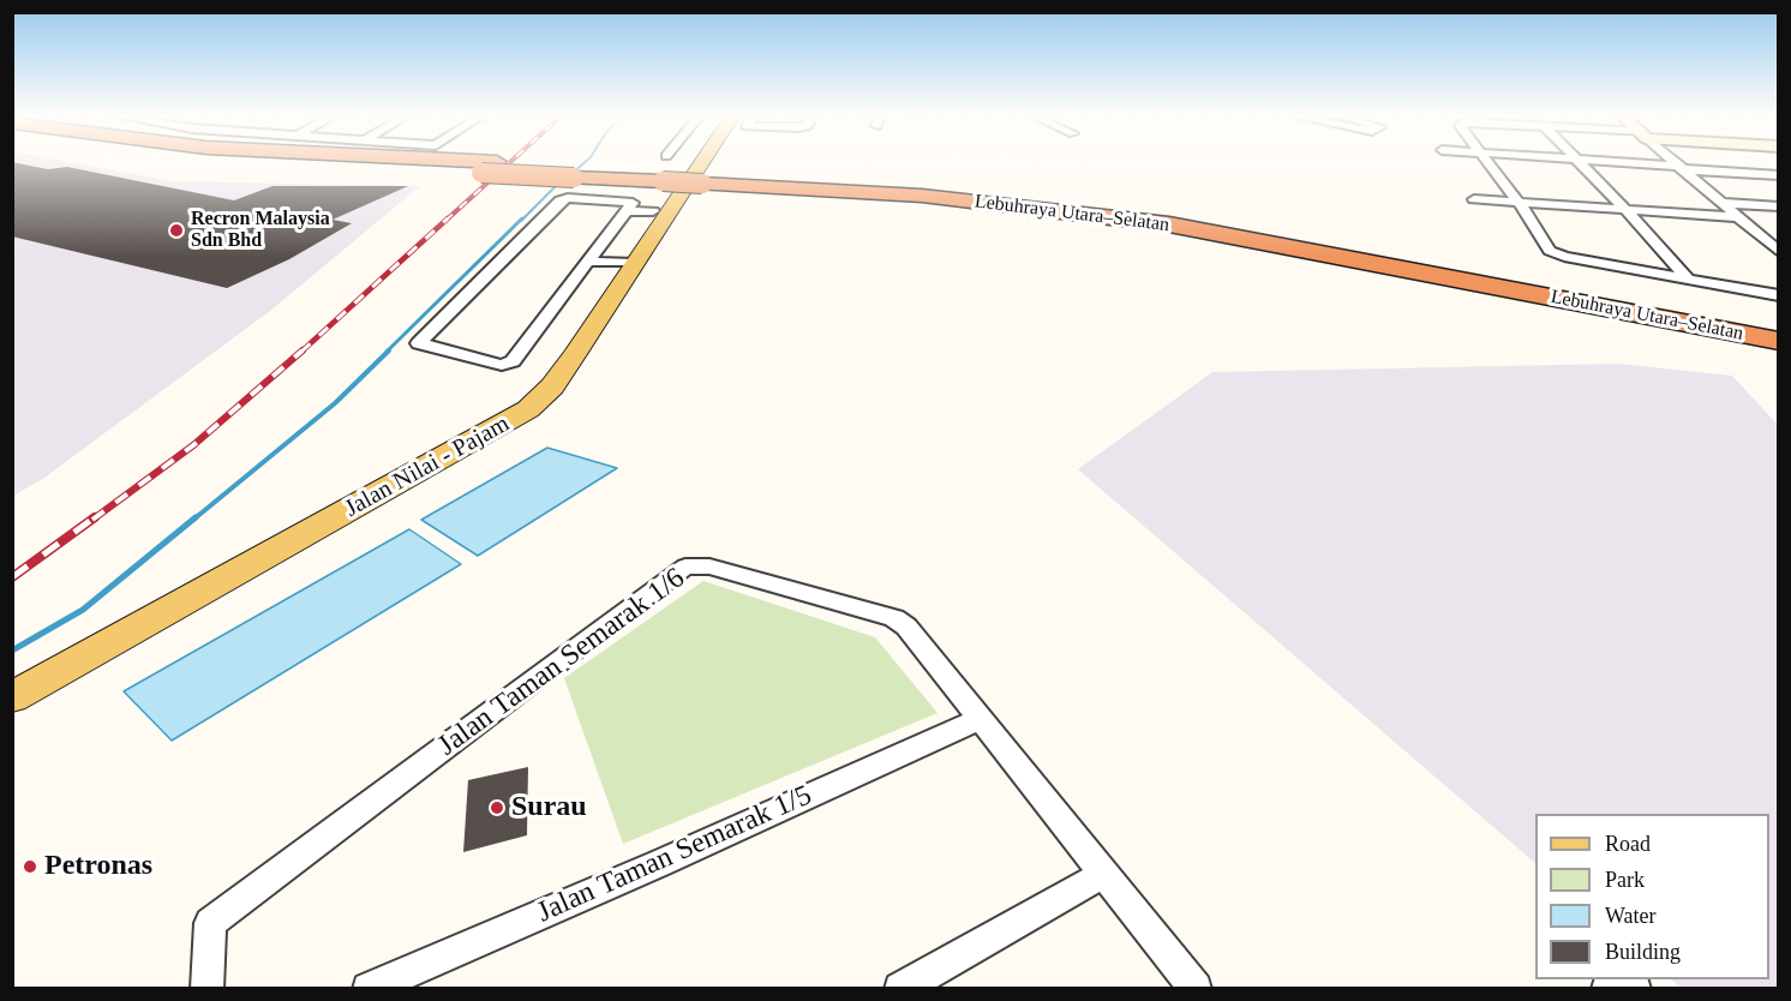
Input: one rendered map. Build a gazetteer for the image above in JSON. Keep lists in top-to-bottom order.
{
  "streets": {
    "highway": ["Lebuhraya Utara–Selatan"],
    "main road": ["Jalan Nilai - Pajam"],
    "street": ["Jalan Taman Semarak 1/6", "Jalan Taman Semarak 1/5"]
  },
  "crossings": [
    ["Jalan Taman Semarak 1/6", "Jalan Taman Semarak 1/5"]
  ],
  "places": ["Recron Malaysia Sdn Bhd", "Surau", "Petronas"],
  "legend": [
    "Road",
    "Park",
    "Water",
    "Building"
  ]
}
